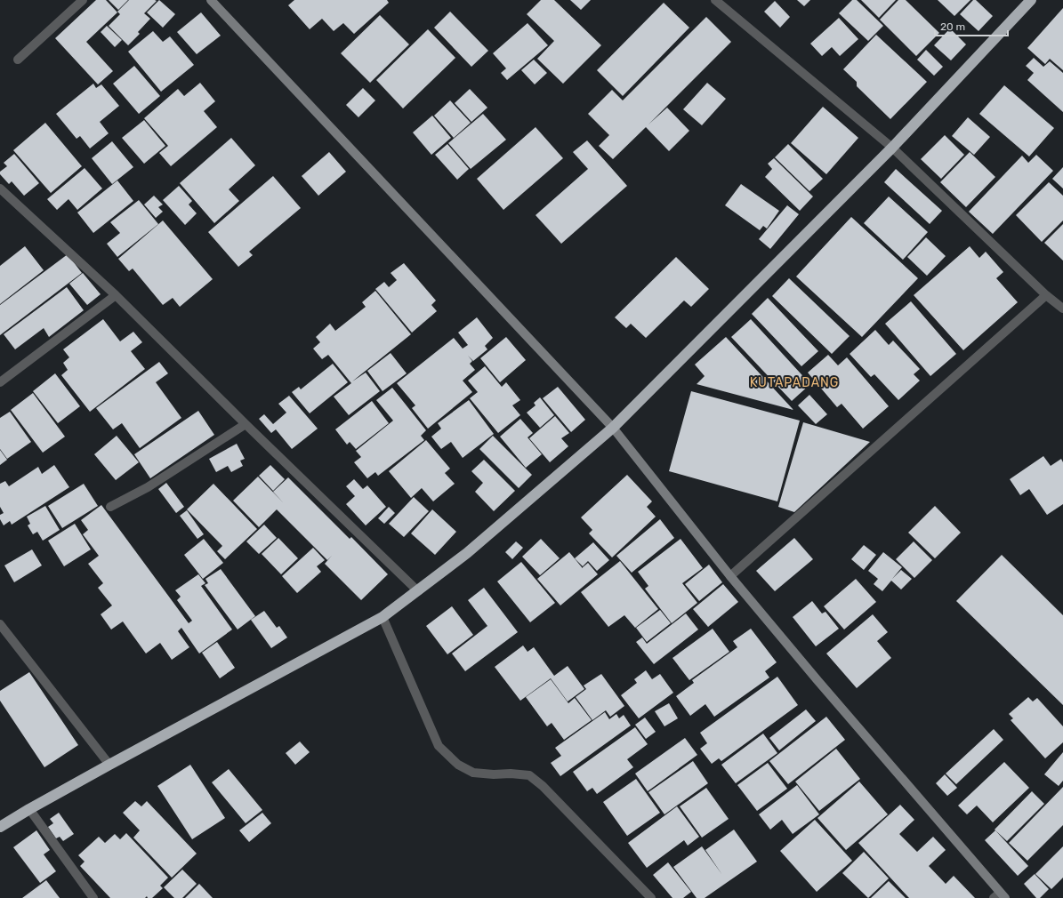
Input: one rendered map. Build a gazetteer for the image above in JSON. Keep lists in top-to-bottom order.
{
  "districts": ["KUTAPADANG"],
  "scale_bar": "20 m"
}
